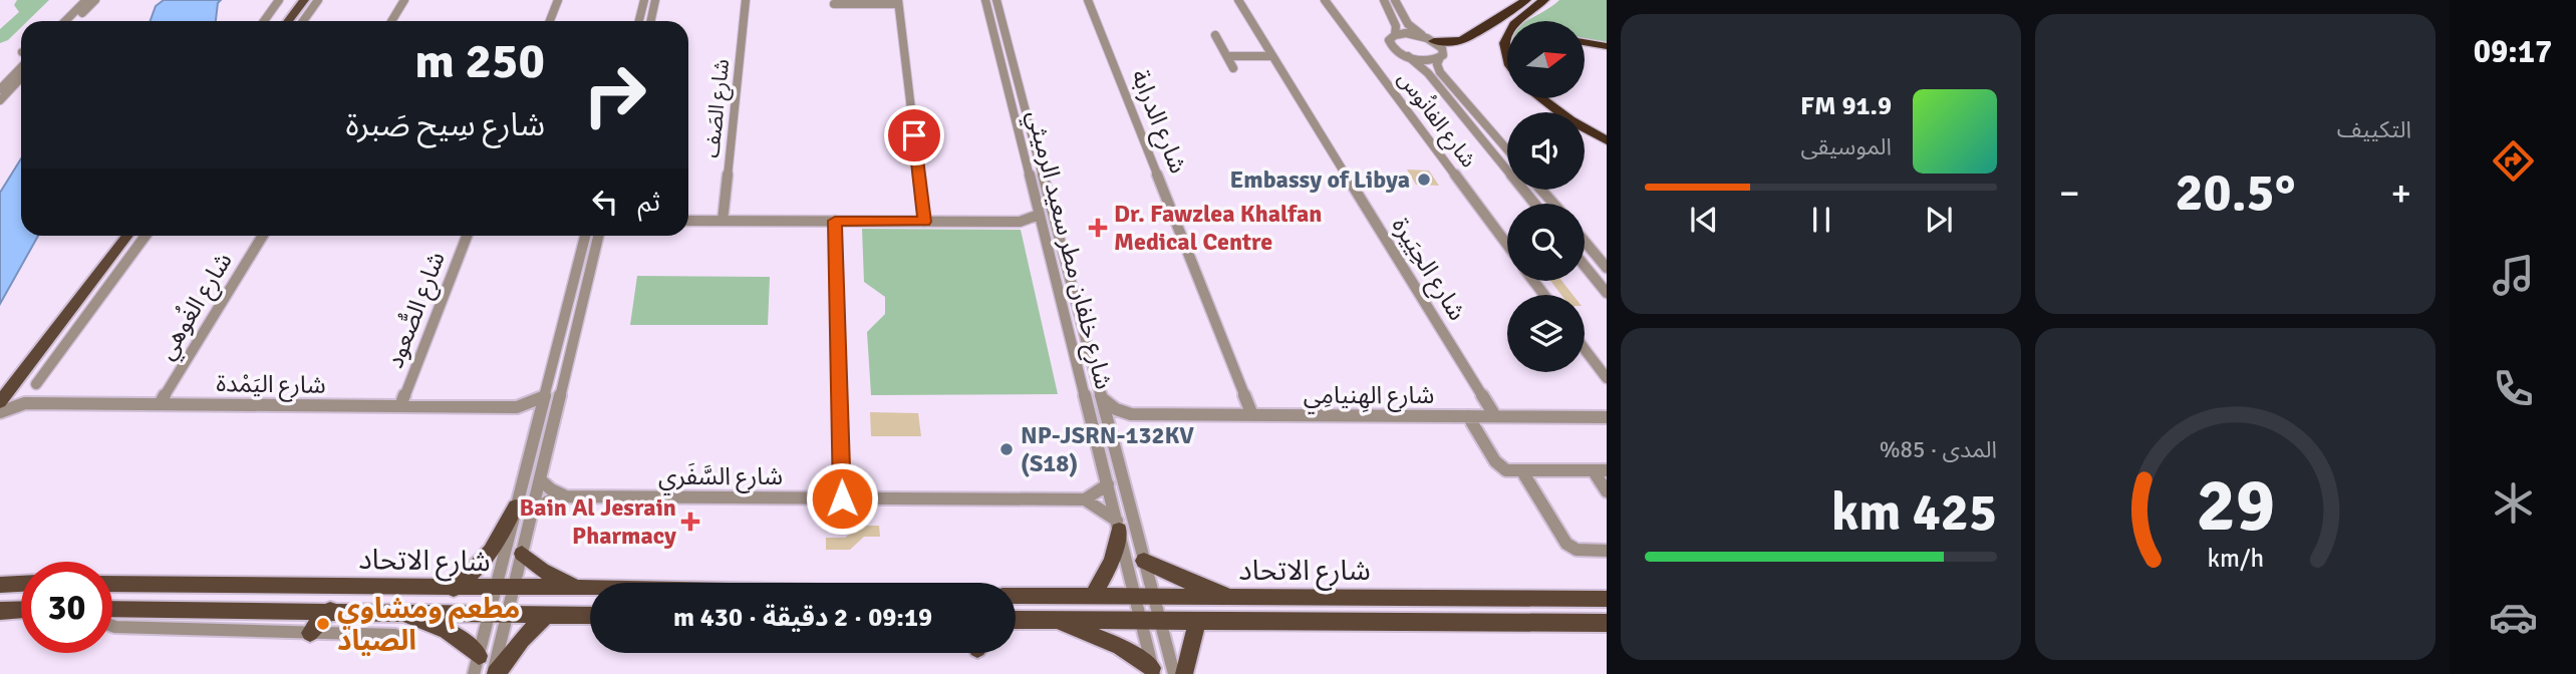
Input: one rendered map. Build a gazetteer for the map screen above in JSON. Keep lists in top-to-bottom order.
{
  "streets": {
    "main road": ["شارع الاتحاد"],
    "street": [
      "شارع الصَف",
      "شارع الفانُوس",
      "شارع الدرابة",
      "شارع خلفان مطر سعيد الرميثي",
      "شارع الحِيَيرة",
      "شارع الغُوهي",
      "شارع الصُّعود",
      "شارع اليَمْدة",
      "شارع الهِنيامِي",
      "شارع السَّفَري"
    ]
  },
  "crossings": [
    ["شارع الدرابة", "شارع الهِنيامِي"],
    ["شارع خلفان مطر سعيد الرميثي", "شارع الهِنيامِي"],
    ["شارع خلفان مطر سعيد الرميثي", "شارع الاتحاد"],
    ["شارع الحِيَيرة", "شارع الهِنيامِي"],
    ["شارع الغُوهي", "شارع اليَمْدة"],
    ["شارع الصُّعود", "شارع اليَمْدة"]
  ],
  "places": {
    "other": ["Embassy of Libya", "NP-JSRN-132KV (S18)", "مطعم ومشاوي الصياد"],
    "health": ["Dr. Fawzlea Khalfan Medical Centre", "Bain Al Jesrain Pharmacy"]
  },
  "north": "right",
  "page": {
    "tabs": "09:17",
    "tile": [
      "التكييف",
      ["المدى · 85%", "425 km"]
    ],
    "turn": ["250 m", "شارع سِيح صَبرة"],
    "song": ["91.9 FM", "الموسيقى"],
    "heat": ["−", "20.5°", "+"],
    "then": "ثم",
    "limit": "30",
    "trip": "09:19 · 2 دقيقة · 430 m",
    "gauge": ["29", "km/h"]
  }
}
